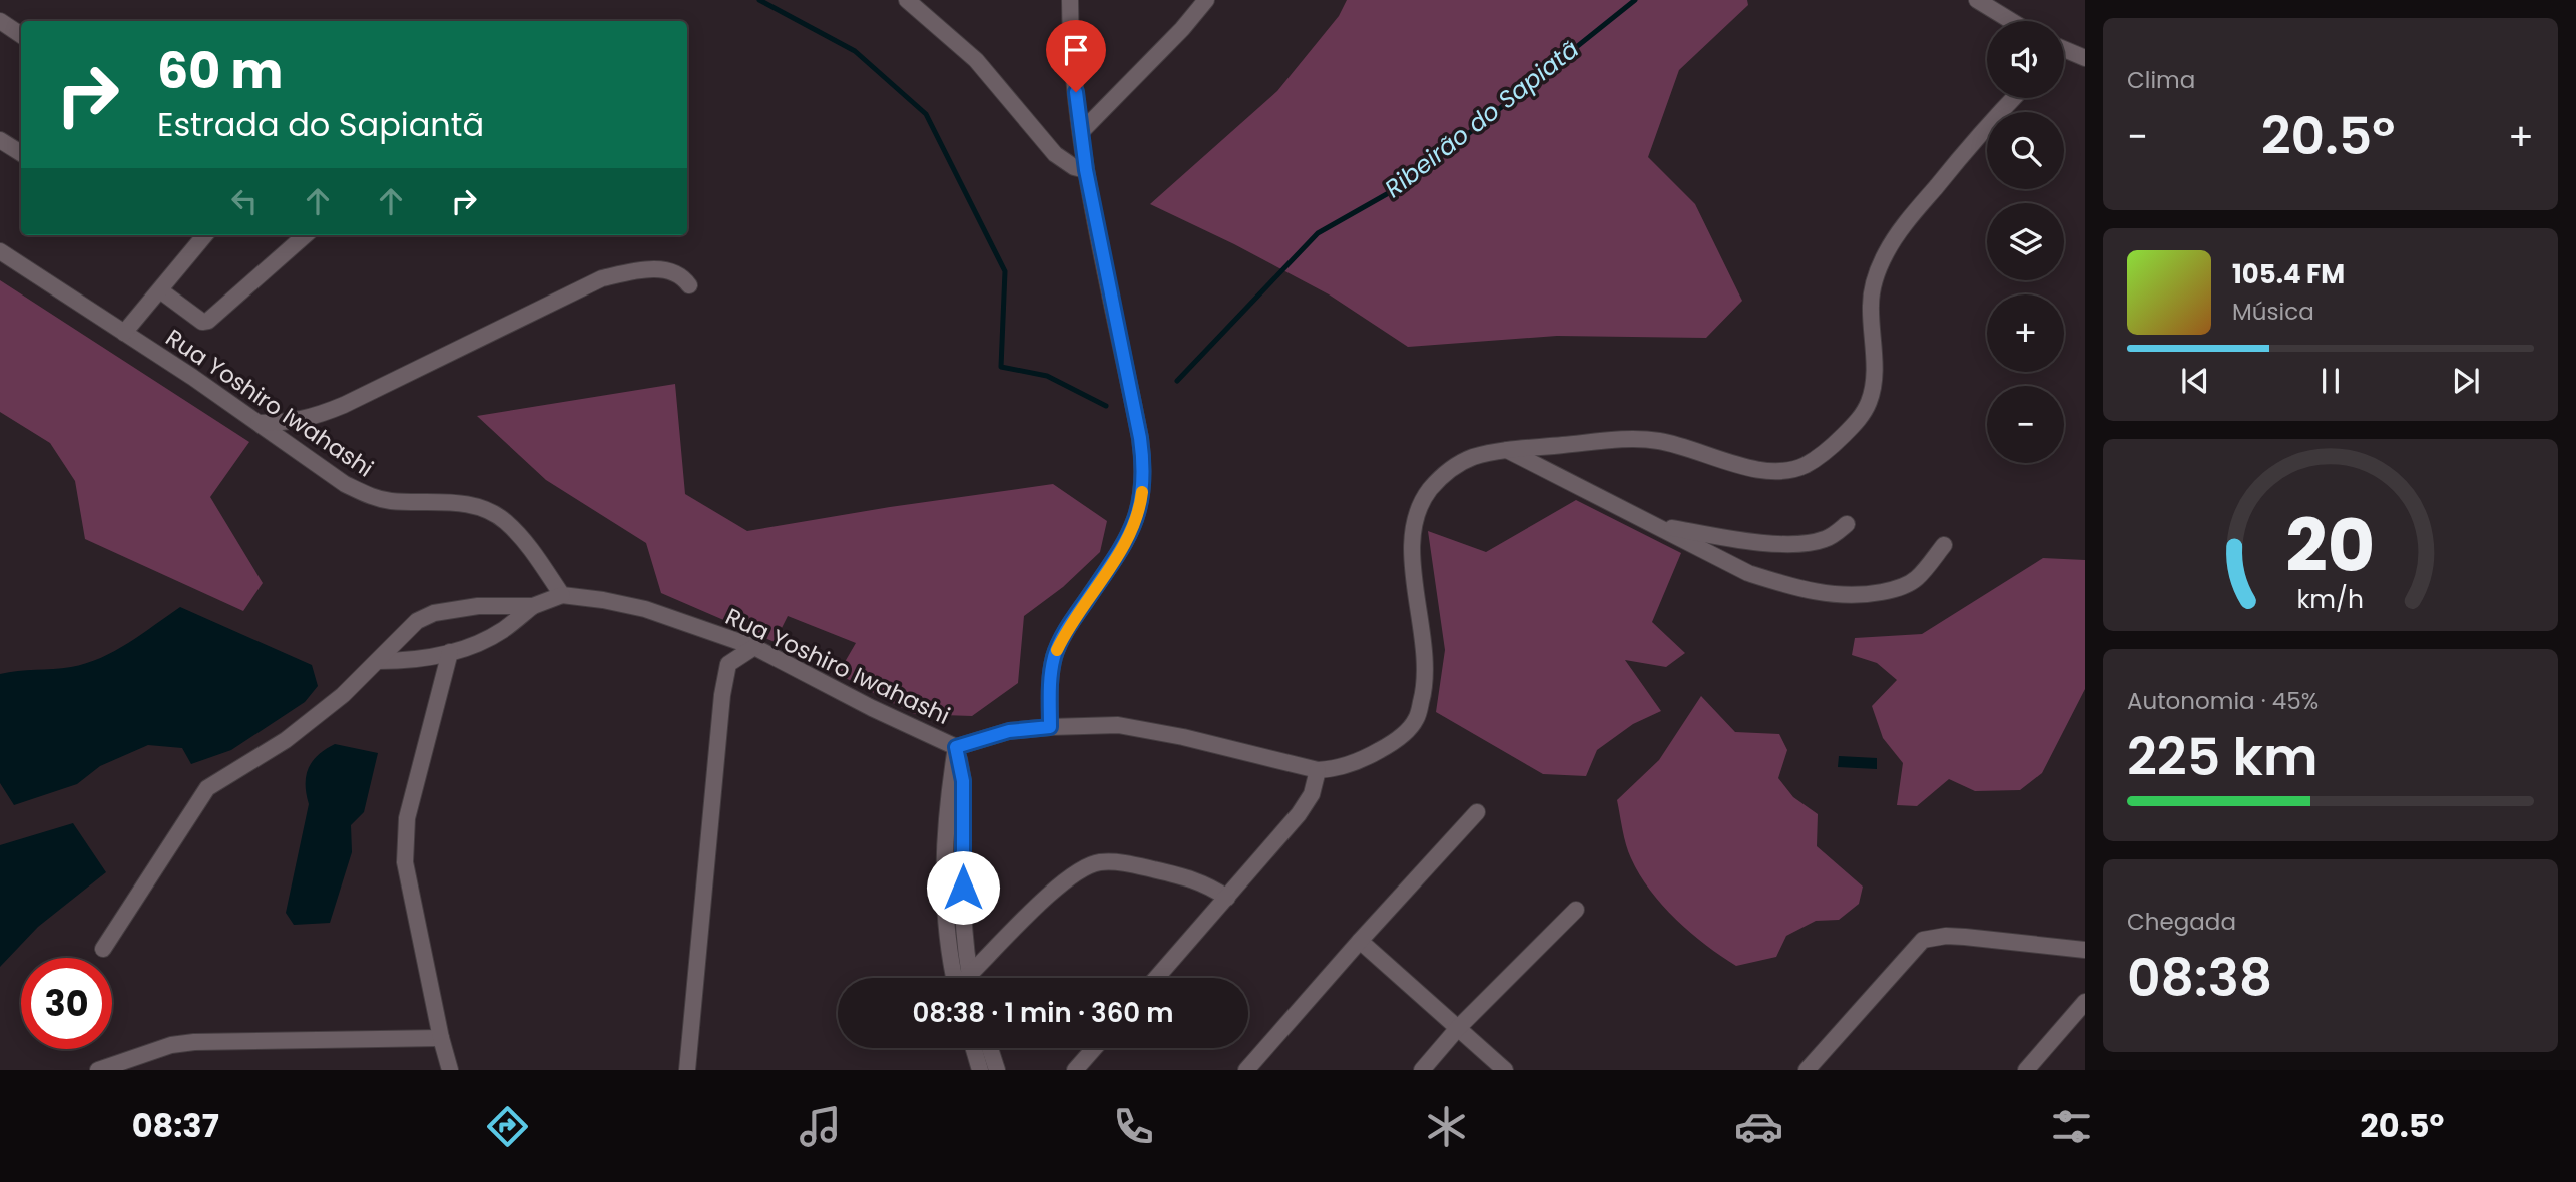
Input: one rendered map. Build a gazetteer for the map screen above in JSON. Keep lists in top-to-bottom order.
{
  "streets": {
    "street": ["Rua Yoshiro Iwahashi"]
  },
  "water": ["Ribeirão do Sapiatã"],
  "page": {
    "tile": [
      "Clima",
      ["Autonomia · 45%", "225 km"],
      ["Chegada", "08:38"]
    ],
    "map_buttons": ["+", "−"],
    "turn": ["60 m", "Estrada do Sapiantã"],
    "heat": ["−", "20.5°", "+"],
    "song": ["105.4 FM", "Música"],
    "limit": "30",
    "trip": "08:38 · 1 min · 360 m",
    "tabs": ["08:37", "20.5°"],
    "gauge": ["20", "km/h"]
  }
}
